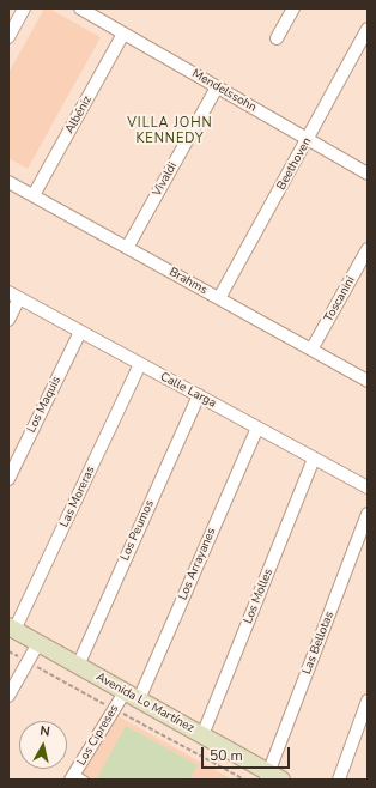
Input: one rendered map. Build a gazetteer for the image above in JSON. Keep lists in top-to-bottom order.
{
  "streets": {
    "main road": ["Avenida Lo Martínez"],
    "street": [
      "Mendelssohn",
      "Albéniz",
      "Beethoven",
      "Vivaldi",
      "Brahms",
      "Toscanini",
      "Calle Larga",
      "Los Maquis",
      "Las Moreras",
      "Los Peumos",
      "Los Arrayanes",
      "Los Molles",
      "Las Bellotas",
      "Los Cipreses"
    ]
  },
  "crossings": [
    ["Mendelssohn", "Albéniz"],
    ["Mendelssohn", "Beethoven"],
    ["Mendelssohn", "Vivaldi"],
    ["Albéniz", "Brahms"],
    ["Beethoven", "Brahms"],
    ["Vivaldi", "Brahms"],
    ["Brahms", "Toscanini"],
    ["Calle Larga", "Los Maquis"],
    ["Calle Larga", "Las Moreras"],
    ["Calle Larga", "Los Peumos"],
    ["Calle Larga", "Los Arrayanes"],
    ["Calle Larga", "Los Molles"],
    ["Las Moreras", "Avenida Lo Martínez"],
    ["Los Peumos", "Avenida Lo Martínez"],
    ["Los Arrayanes", "Avenida Lo Martínez"],
    ["Los Arrayanes", "Los Cipreses"],
    ["Los Molles", "Avenida Lo Martínez"],
    ["Las Bellotas", "Avenida Lo Martínez"],
    ["Avenida Lo Martínez", "Los Cipreses"]
  ],
  "districts": ["VILLA JOHN KENNEDY"],
  "scale_bar": "50 m",
  "north": "top"
}
